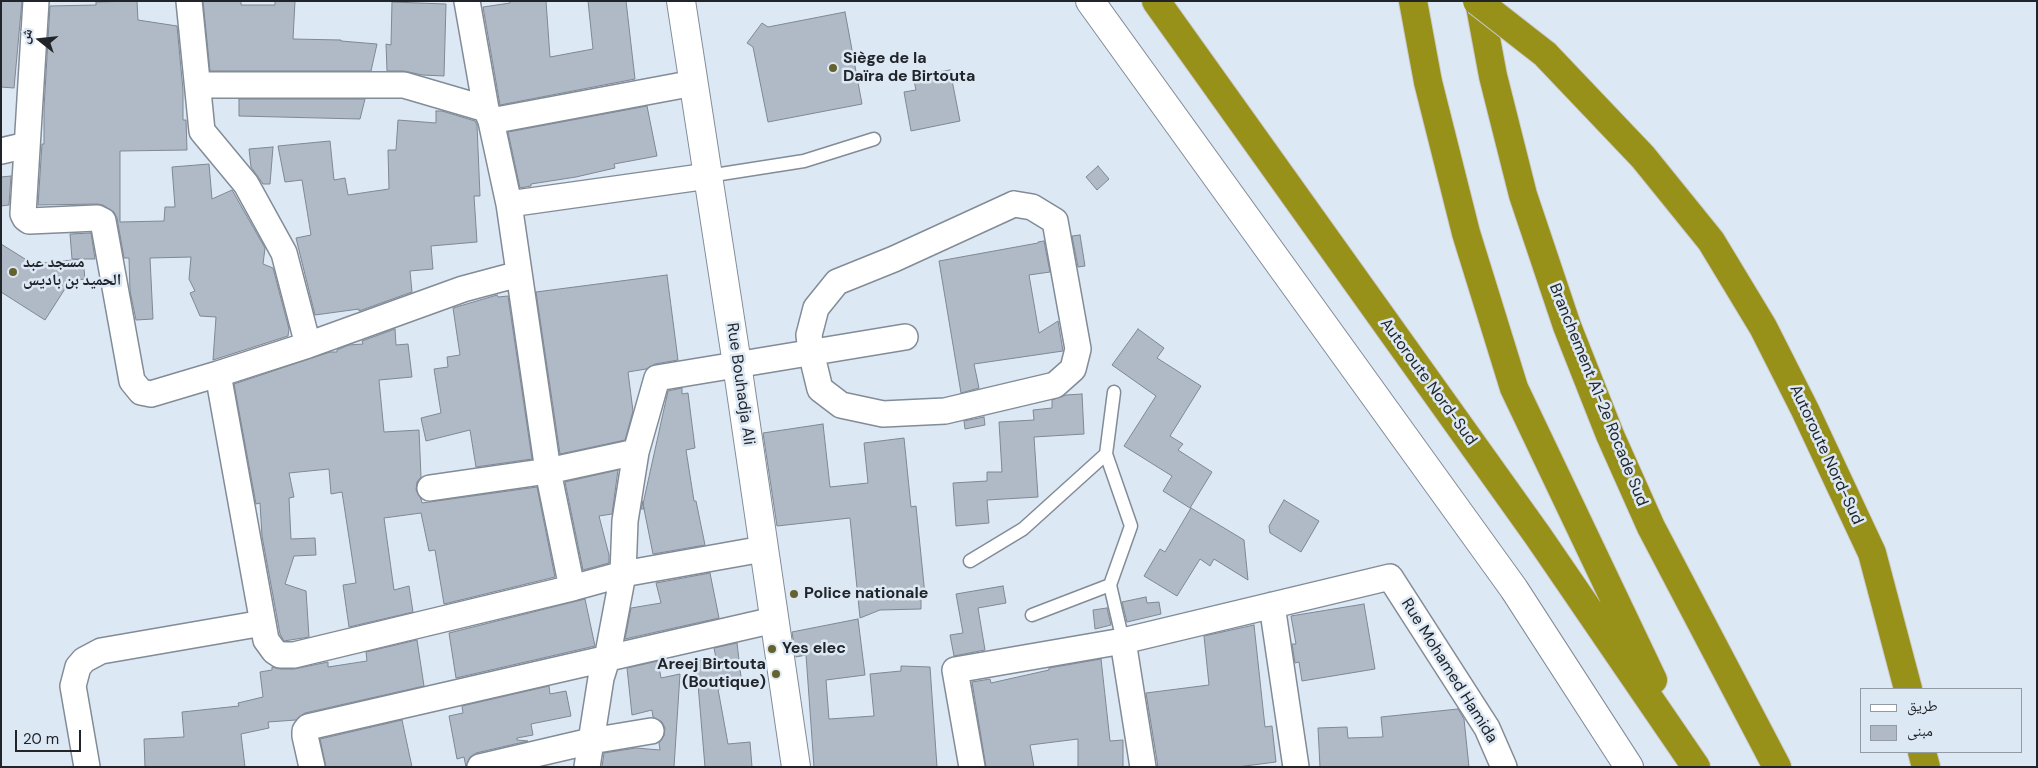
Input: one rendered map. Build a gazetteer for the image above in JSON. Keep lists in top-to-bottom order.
{
  "streets": {
    "highway": ["Autoroute Nord-Sud", "Branchement A1-2e Rocade Sud"],
    "main road": ["Rue Bouhadja Ali"],
    "street": ["Rue Mohamed Hamida"]
  },
  "crossings": [
    ["Autoroute Nord-Sud", "Branchement A1-2e Rocade Sud"]
  ],
  "places": [
    "Siège de la Daïra de Birtouta",
    "مسجد عبد الحميد بن باديس",
    "Police nationale",
    "Yes elec",
    "Areej Birtouta (Boutique)"
  ],
  "legend": ["طريق", "مبنى"],
  "scale_bar": "20 m",
  "north": "left"
}
